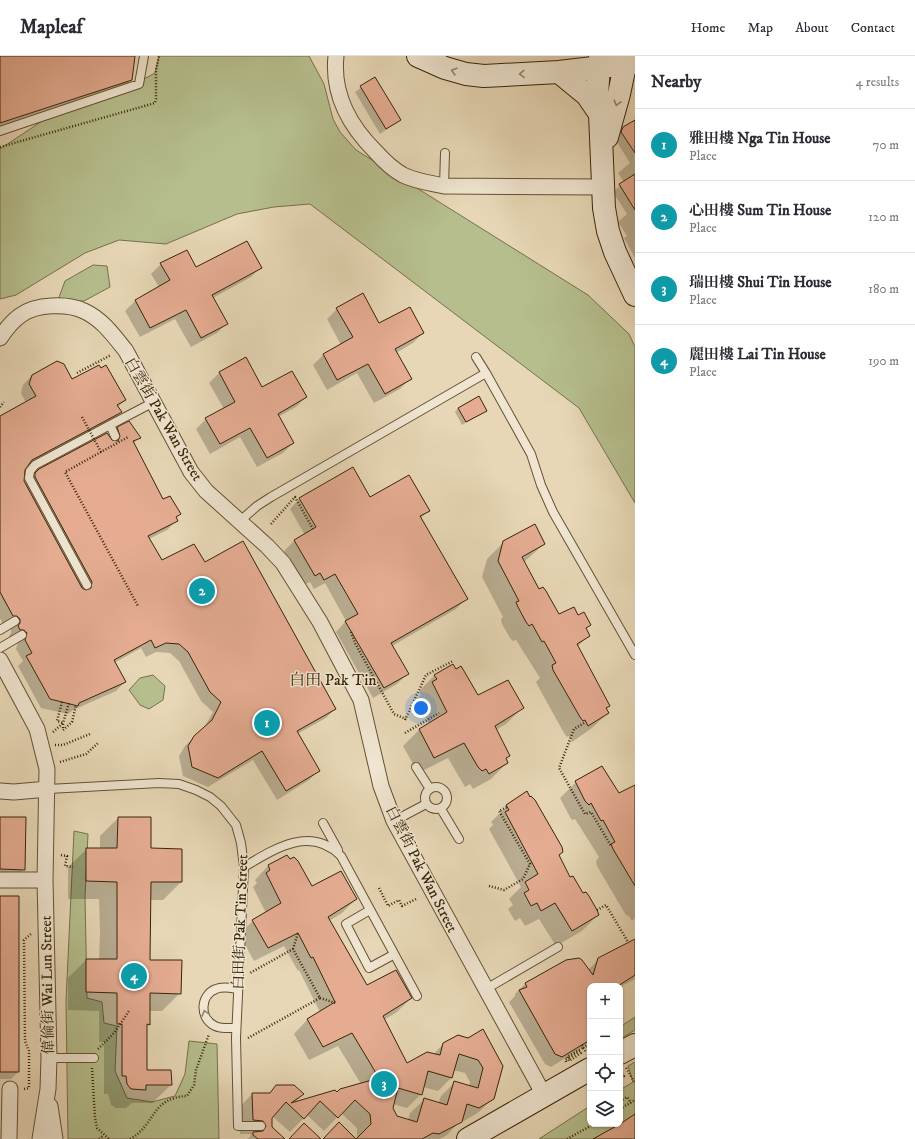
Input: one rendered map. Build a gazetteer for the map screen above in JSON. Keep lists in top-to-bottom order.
{
  "streets": {
    "street": ["白雲街 Pak Wan Street", "白田街 Pak Tin Street", "偉倫街 Wai Lun Street"]
  },
  "crossings": [
    ["白田街 Pak Tin Street", "偉倫街 Wai Lun Street"]
  ],
  "districts": ["白田 Pak Tin"],
  "page": {
    "header": "Mapleaf",
    "nav": [
      "Home",
      "Map",
      "About",
      "Contact"
    ],
    "heading": ["Nearby", "4 results"],
    "list": [
      {
        "mark": "1",
        "name": "雅田樓 Nga Tin House",
        "note": "Place",
        "value": "70 m"
      },
      {
        "mark": "2",
        "name": "心田樓 Sum Tin House",
        "note": "Place",
        "value": "120 m"
      },
      {
        "mark": "3",
        "name": "瑞田樓 Shui Tin House",
        "note": "Place",
        "value": "180 m"
      },
      {
        "mark": "4",
        "name": "麗田樓 Lai Tin House",
        "note": "Place",
        "value": "190 m"
      }
    ],
    "pins": [
      "2",
      "1",
      "4",
      "3"
    ],
    "map_buttons": ["+", "−"]
  }
}
